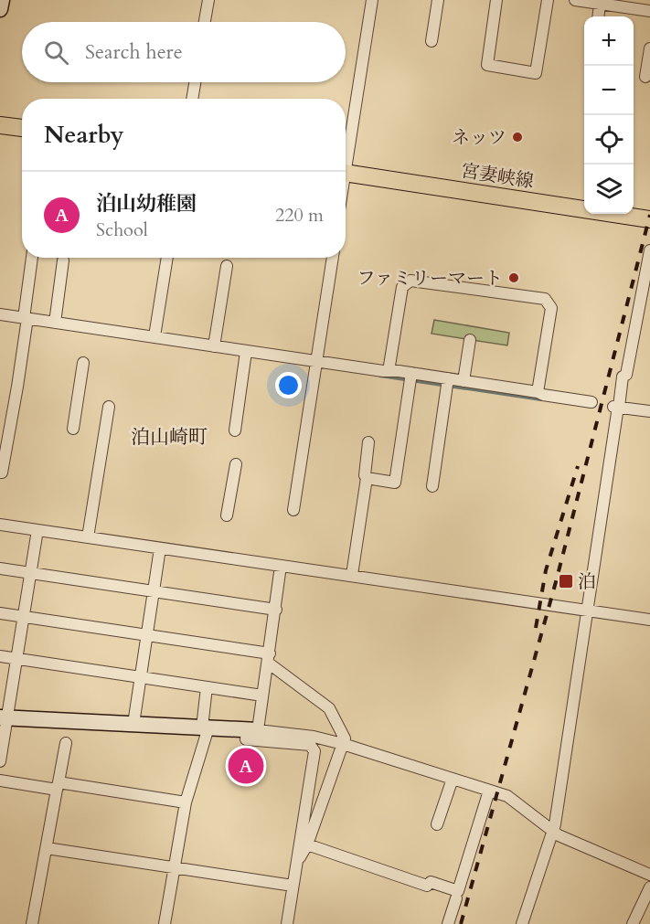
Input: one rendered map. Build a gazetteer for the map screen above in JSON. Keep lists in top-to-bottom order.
{
  "streets": {
    "main road": ["宮妻峡線"]
  },
  "districts": ["泊山崎町"],
  "places": {
    "other": ["ネッツ", "ファミリーマート"],
    "transit": ["泊"]
  },
  "page": {
    "map_buttons": ["+", "−"],
    "search": "Search here",
    "heading": "Nearby",
    "list": [
      {
        "mark": "A",
        "name": "泊山幼稚園",
        "note": "School",
        "value": "220 m"
      }
    ],
    "pins": "A"
  }
}
